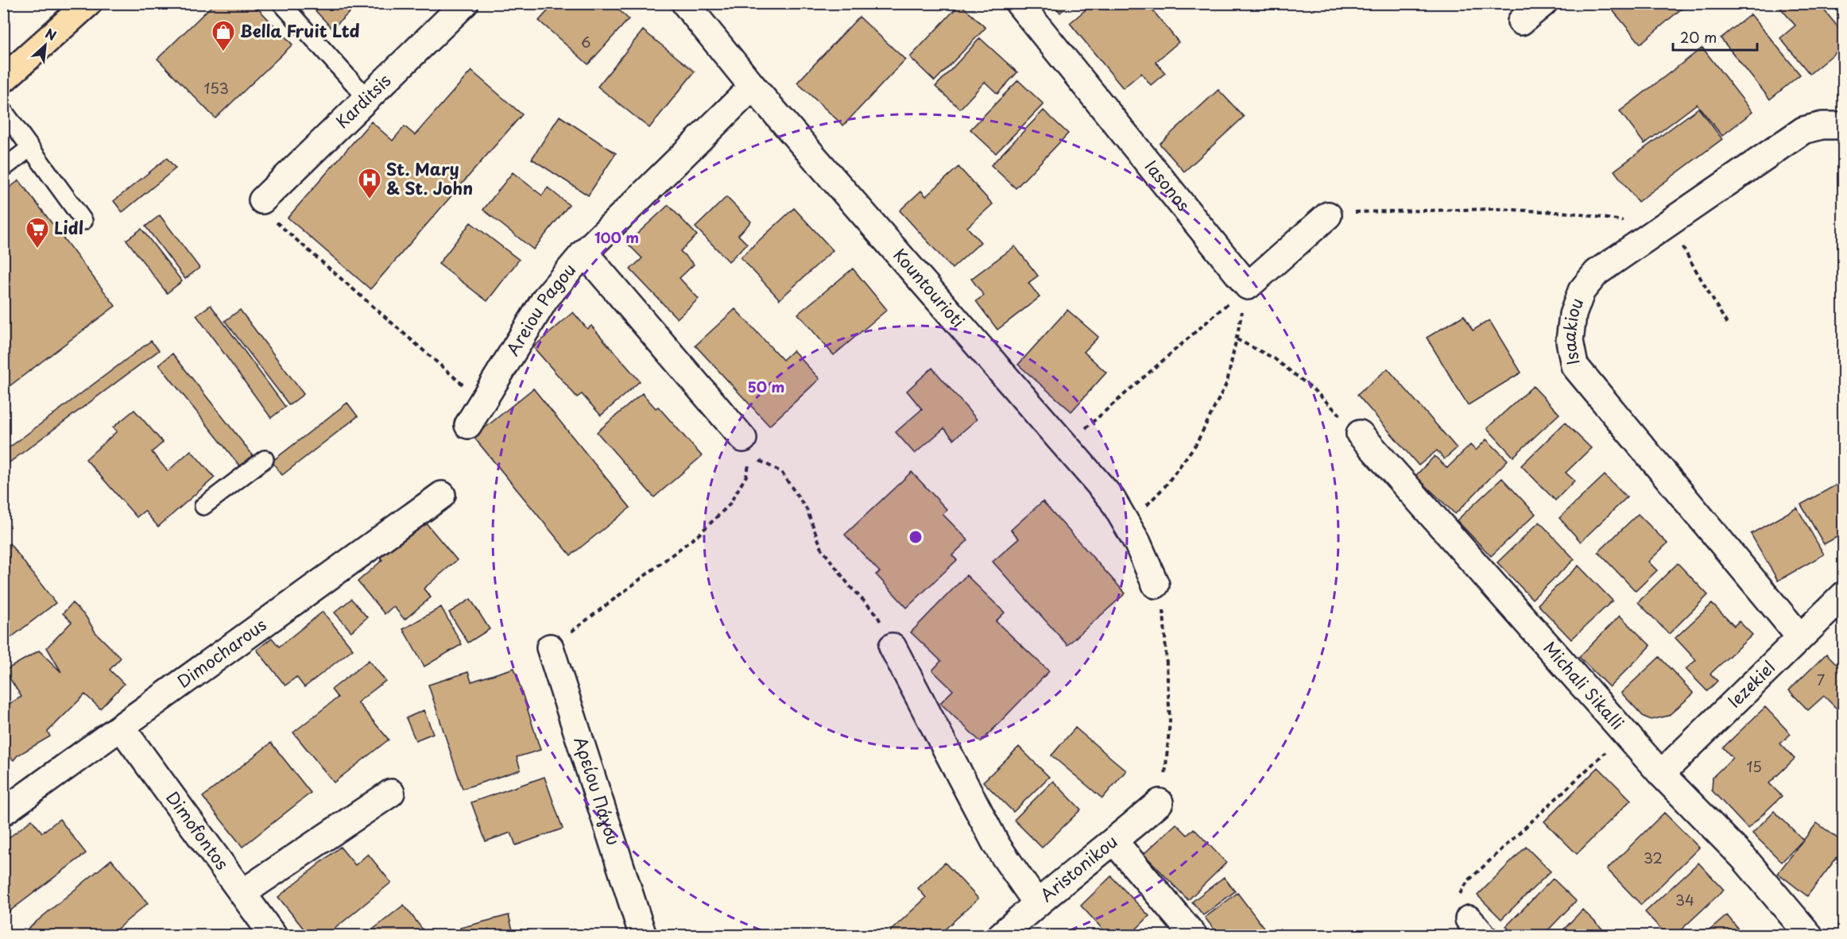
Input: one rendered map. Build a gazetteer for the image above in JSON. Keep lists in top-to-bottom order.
{
  "streets": {
    "street": [
      "Karditsis",
      "Iasonos",
      "Kountourioti",
      "Areiou Pagou",
      "Isaakiou",
      "Dimocharous",
      "Iezekiel",
      "Michali Sikalli",
      "Αρείου Πάγου",
      "Dimofontos",
      "Aristonikou"
    ]
  },
  "crossings": [
    ["Kountourioti", "Areiou Pagou"],
    ["Isaakiou", "Iezekiel"],
    ["Dimocharous", "Dimofontos"],
    ["Iezekiel", "Michali Sikalli"]
  ],
  "places": {
    "shop": ["Bella Fruit Ltd"],
    "hospital": ["St. Mary & St. John"],
    "supermarket": ["Lidl"]
  },
  "house_numbers": [
    "6",
    "153",
    "7",
    "15",
    "32",
    "34"
  ],
  "scale_bar": "20 m",
  "north": "top right",
  "rings": ["100 m", "50 m"]
}
